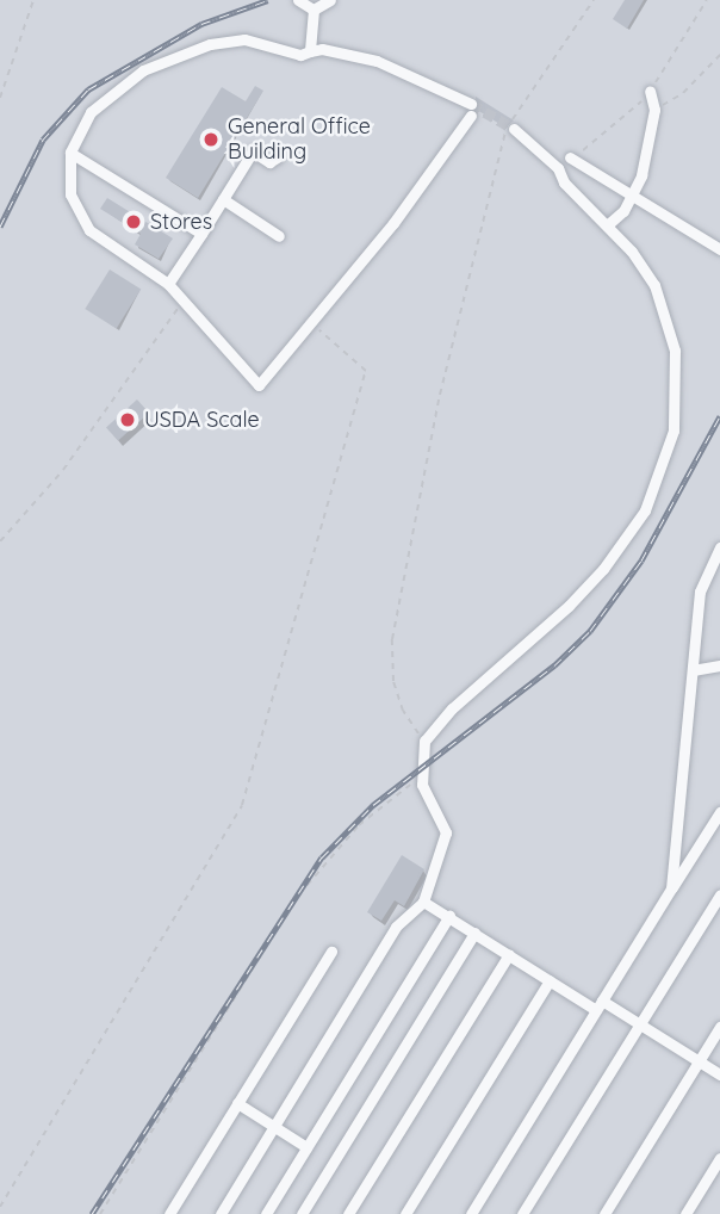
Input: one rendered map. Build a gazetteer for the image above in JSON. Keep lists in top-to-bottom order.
{
  "places": ["General Office Building", "Stores", "USDA Scale"]
}
